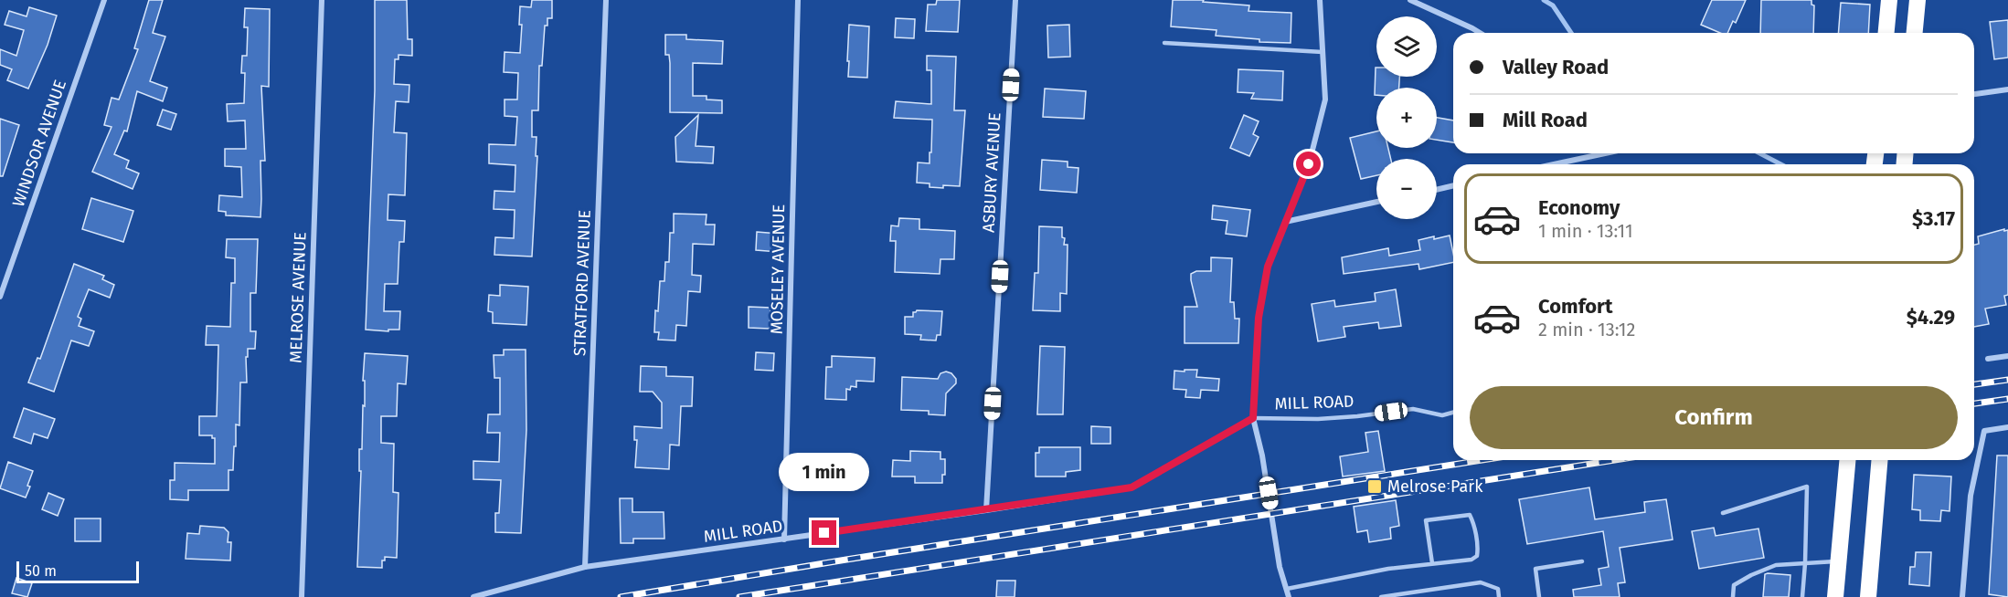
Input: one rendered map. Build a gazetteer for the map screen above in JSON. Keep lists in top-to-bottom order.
{
  "streets": {
    "street": [
      "WINDSOR AVENUE",
      "ASBURY AVENUE",
      "MOSELEY AVENUE",
      "STRATFORD AVENUE",
      "MELROSE AVENUE",
      "MILL ROAD"
    ]
  },
  "crossings": [
    ["ASBURY AVENUE", "MILL ROAD"],
    ["MOSELEY AVENUE", "MILL ROAD"],
    ["STRATFORD AVENUE", "MILL ROAD"]
  ],
  "places": {
    "transit": ["Melrose Park"]
  },
  "scale_bar": "50 m",
  "page": {
    "map_buttons": ["+", "−"],
    "banner": ["Valley Road", "Mill Road"],
    "list": [
      {
        "name": "Economy",
        "note": "1 min · 13:11",
        "value": "$3.17"
      },
      {
        "name": "Comfort",
        "note": "2 min · 13:12",
        "value": "$4.29"
      }
    ],
    "buttons": "Confirm",
    "bubble": "1 min",
    "scale": "50 m"
  }
}
